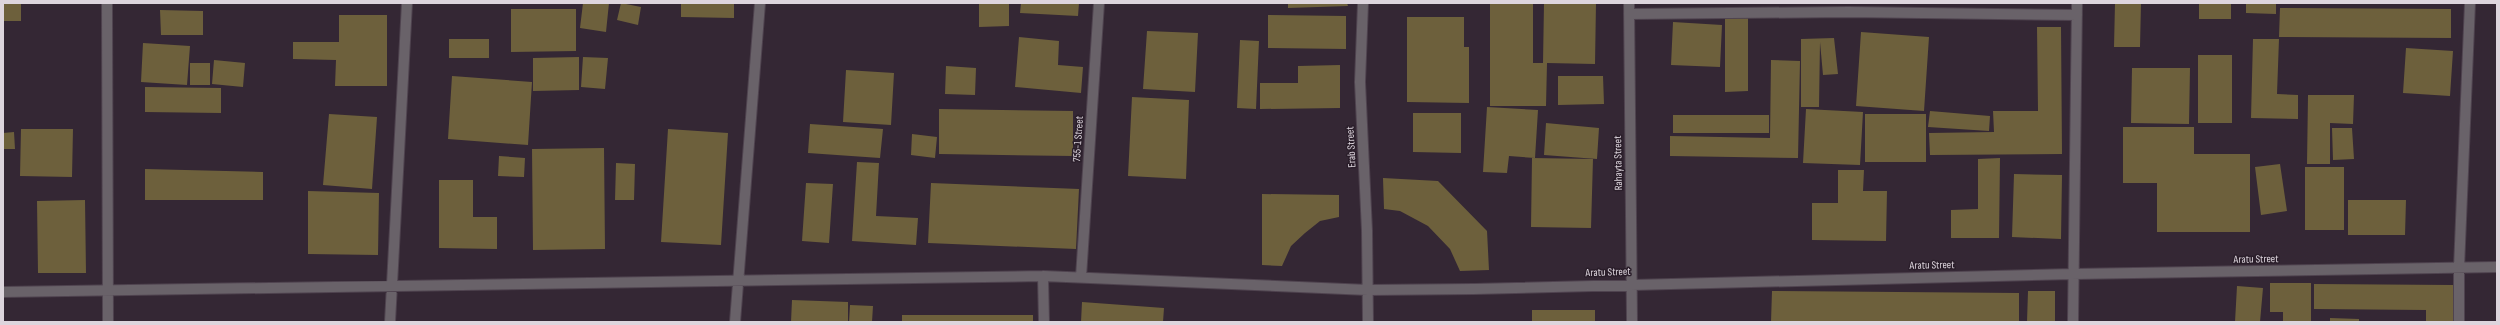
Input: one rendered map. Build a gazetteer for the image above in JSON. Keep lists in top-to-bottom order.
{
  "streets": {
    "street": [
      "755-1 Street",
      "Erab Street",
      "Rahayta Street",
      "Aratu Street"
    ]
  },
  "crossings": [
    ["755-1 Street", "Aratu Street"],
    ["Erab Street", "Aratu Street"],
    ["Rahayta Street", "Aratu Street"]
  ]
}
